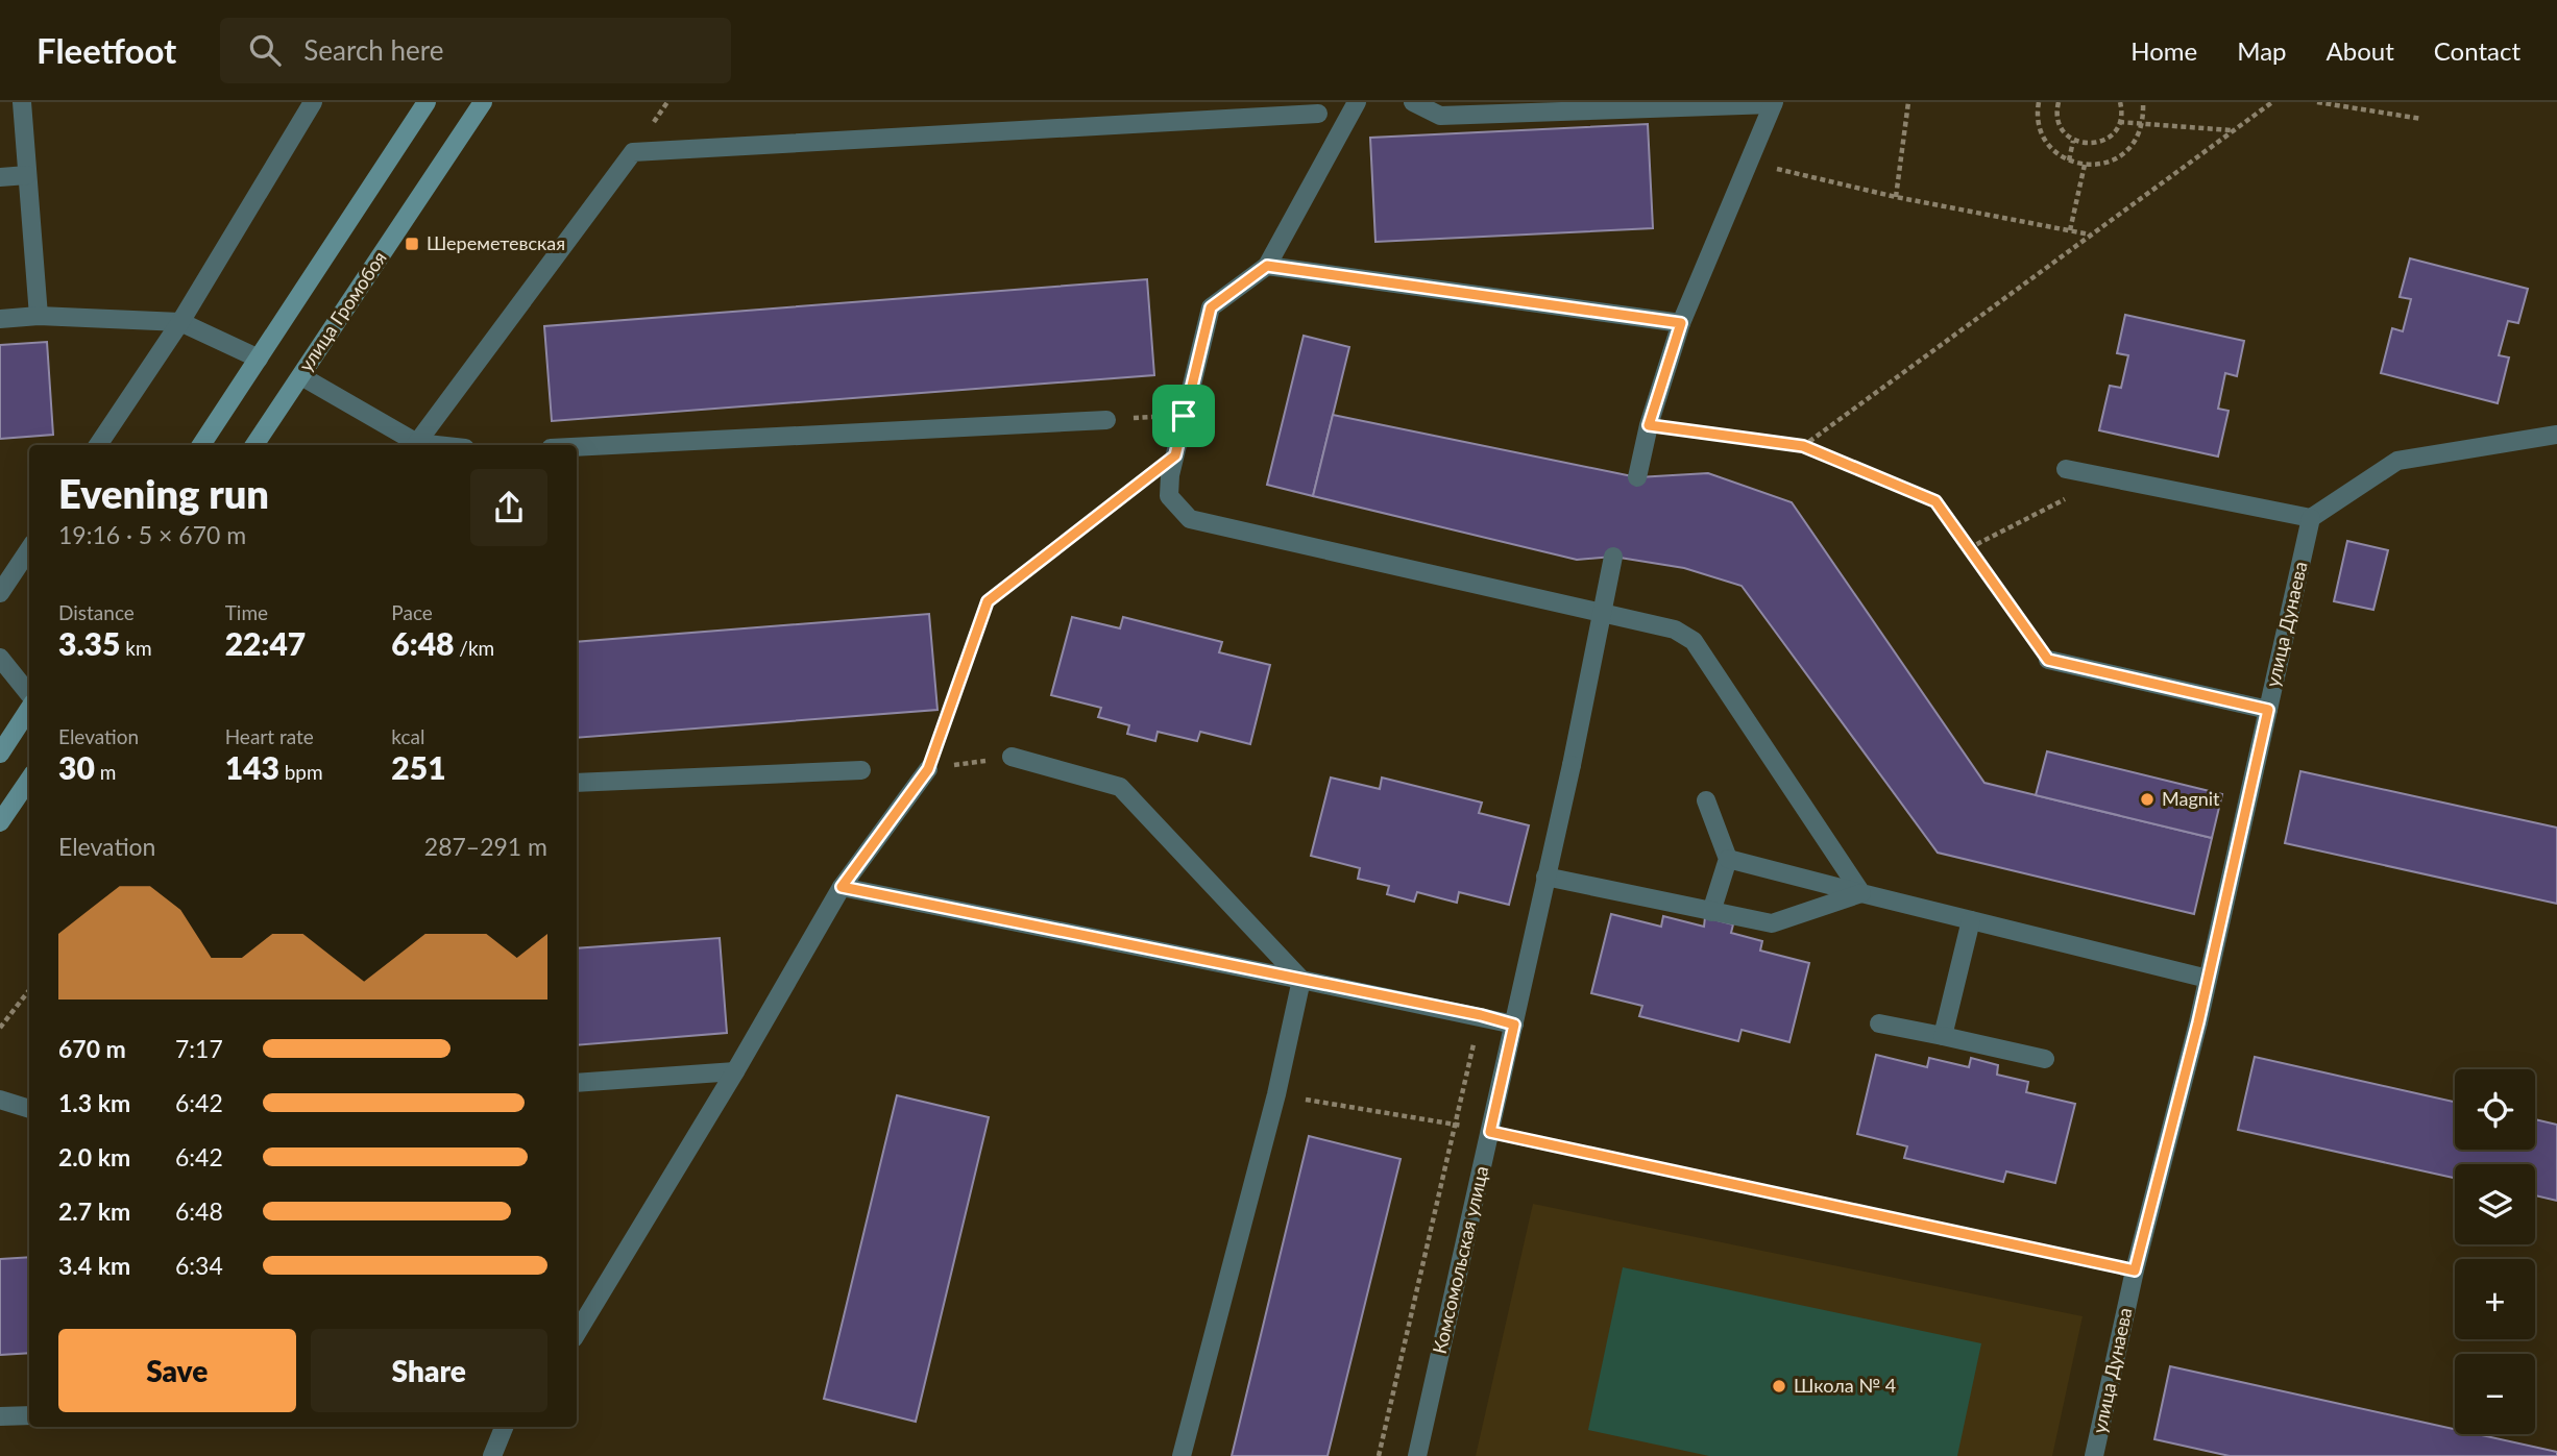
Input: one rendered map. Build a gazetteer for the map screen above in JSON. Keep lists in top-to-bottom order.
{
  "streets": {
    "main road": ["улица Громобоя"],
    "street": ["улица Дунаева", "Комсомольская улица"]
  },
  "places": {
    "transit": ["Шереметевская"],
    "other": ["Magnit", "Школа № 4"]
  },
  "page": {
    "header": "Fleetfoot",
    "search": "Search here",
    "nav": [
      "Home",
      "Map",
      "About",
      "Contact"
    ],
    "heading": ["Evening run", "19:16 · 5 × 670 m"],
    "stats": [
      ["Distance", "3.35 km"],
      ["Time", "22:47"],
      ["Pace", "6:48 /km"],
      ["Elevation", "30 m"],
      ["Heart rate", "143 bpm"],
      ["kcal", "251"]
    ],
    "chart": ["Elevation", "287–291 m"],
    "list": [
      {
        "name": "670 m",
        "note": "7:17"
      },
      {
        "name": "1.3 km",
        "note": "6:42"
      },
      {
        "name": "2.0 km",
        "note": "6:42"
      },
      {
        "name": "2.7 km",
        "note": "6:48"
      },
      {
        "name": "3.4 km",
        "note": "6:34"
      }
    ],
    "map_buttons": ["+", "−"],
    "buttons": ["Save", "Share"]
  }
}
